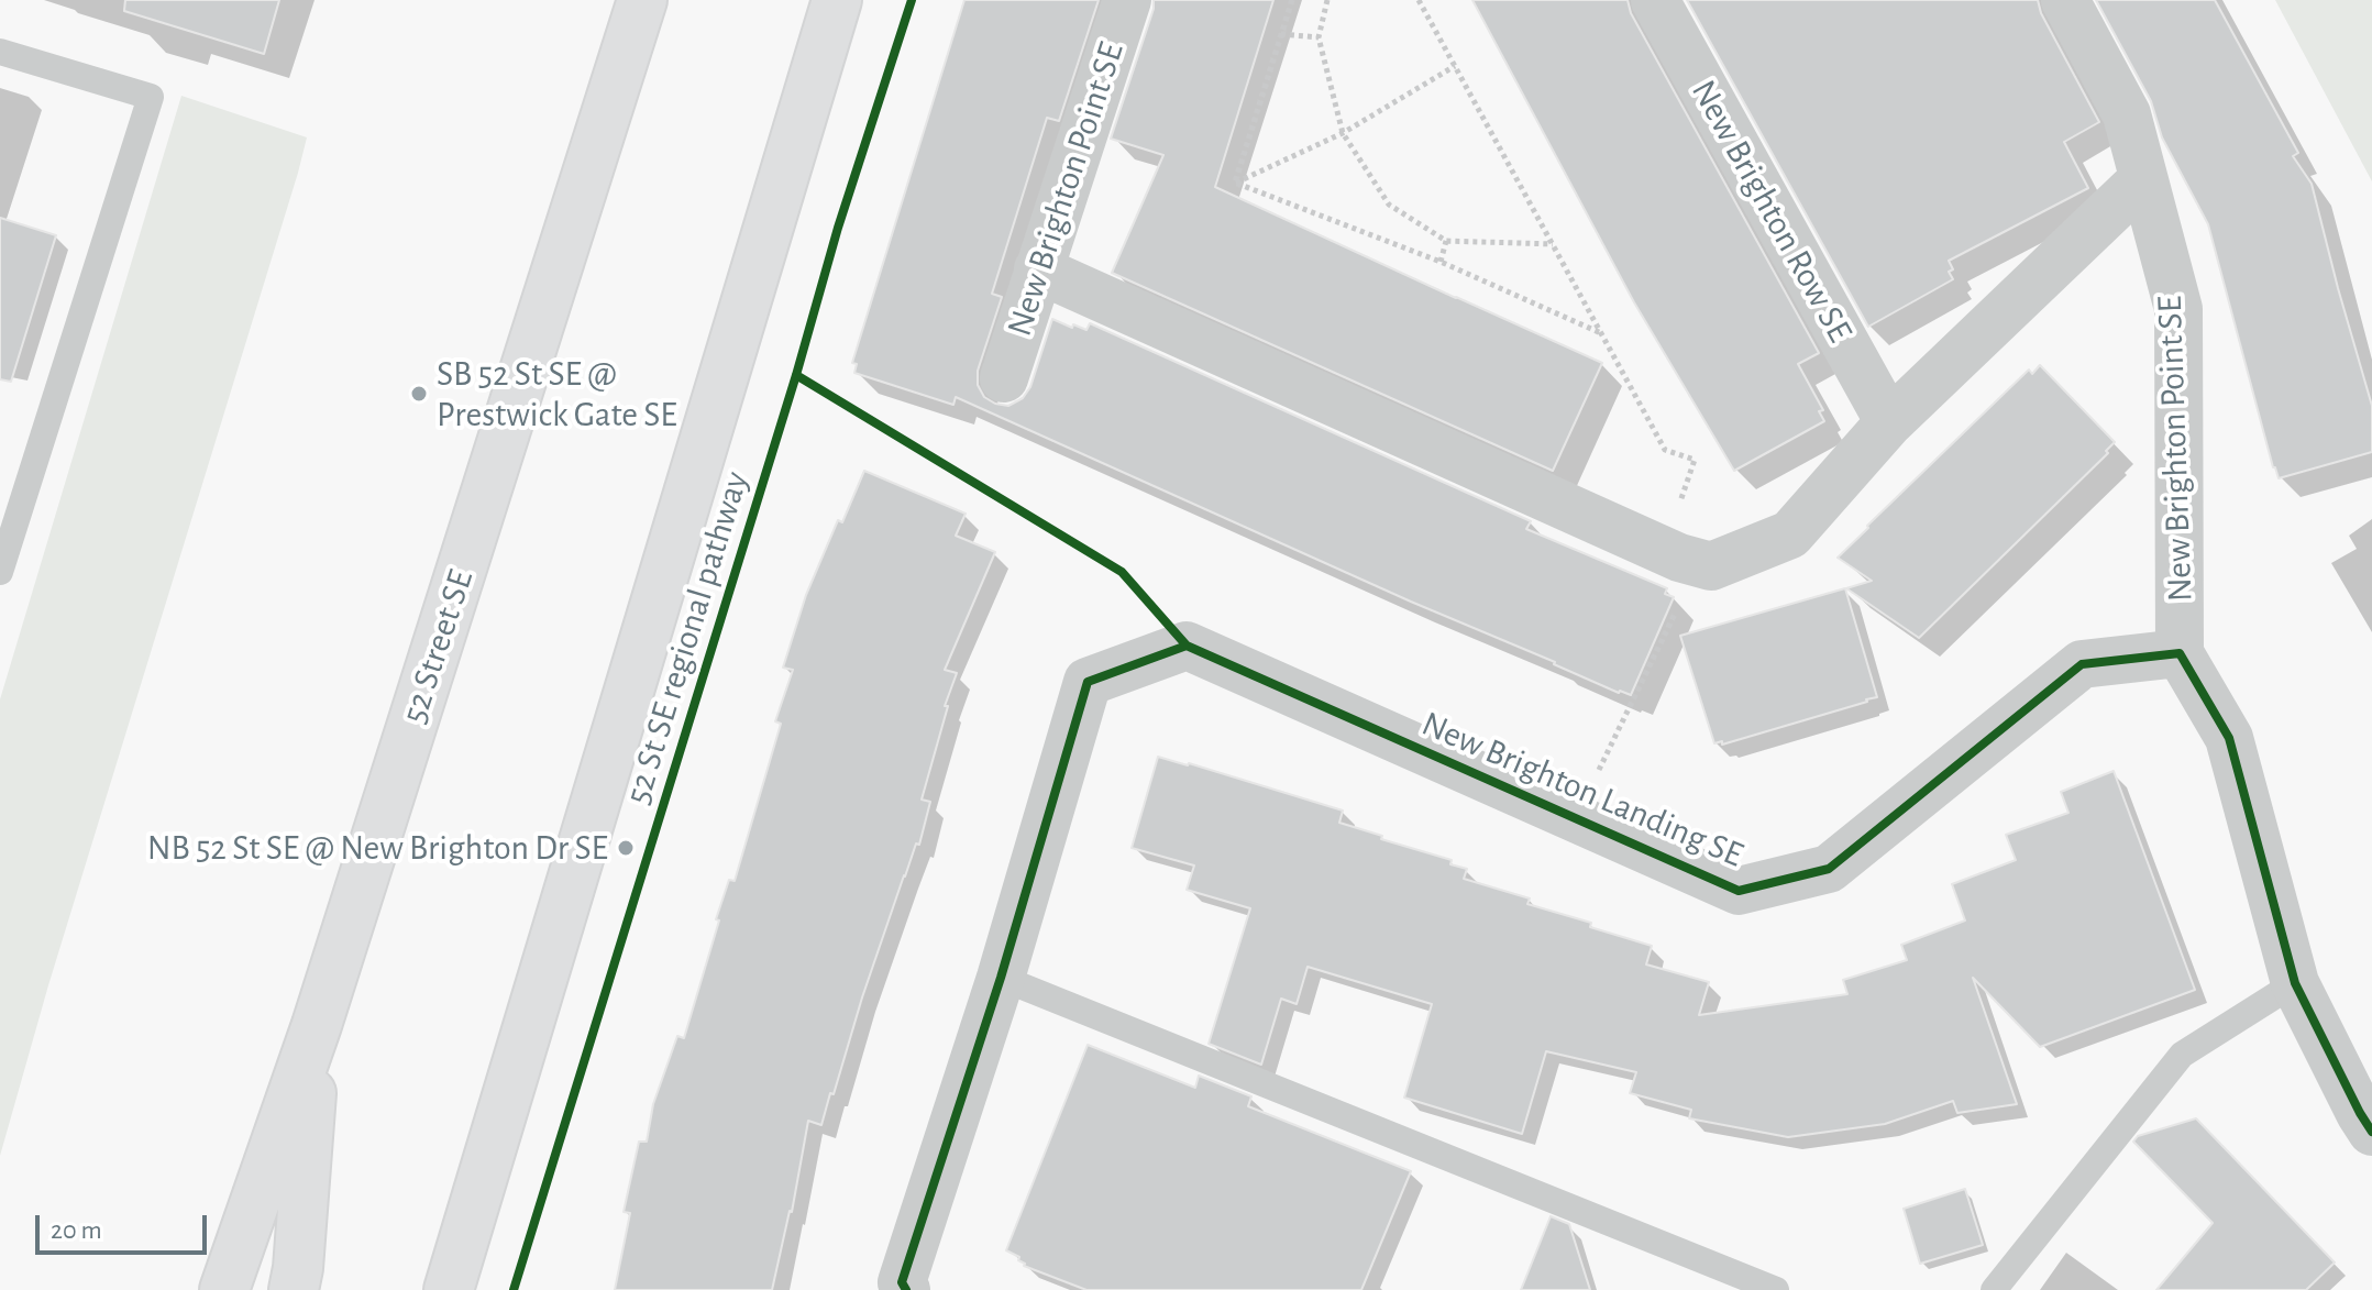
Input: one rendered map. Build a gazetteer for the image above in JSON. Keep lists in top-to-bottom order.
{
  "streets": {
    "main road": ["52 Street SE"],
    "street": ["New Brighton Point SE", "New Brighton Row SE", "New Brighton Landing SE"],
    "cycle path": ["52 St SE regional pathway"]
  },
  "crossings": [
    ["New Brighton Point SE", "New Brighton Landing SE"]
  ],
  "places": ["SB 52 St SE @ Prestwick Gate SE", "NB 52 St SE @ New Brighton Dr SE"],
  "scale_bar": "20 m"
}
